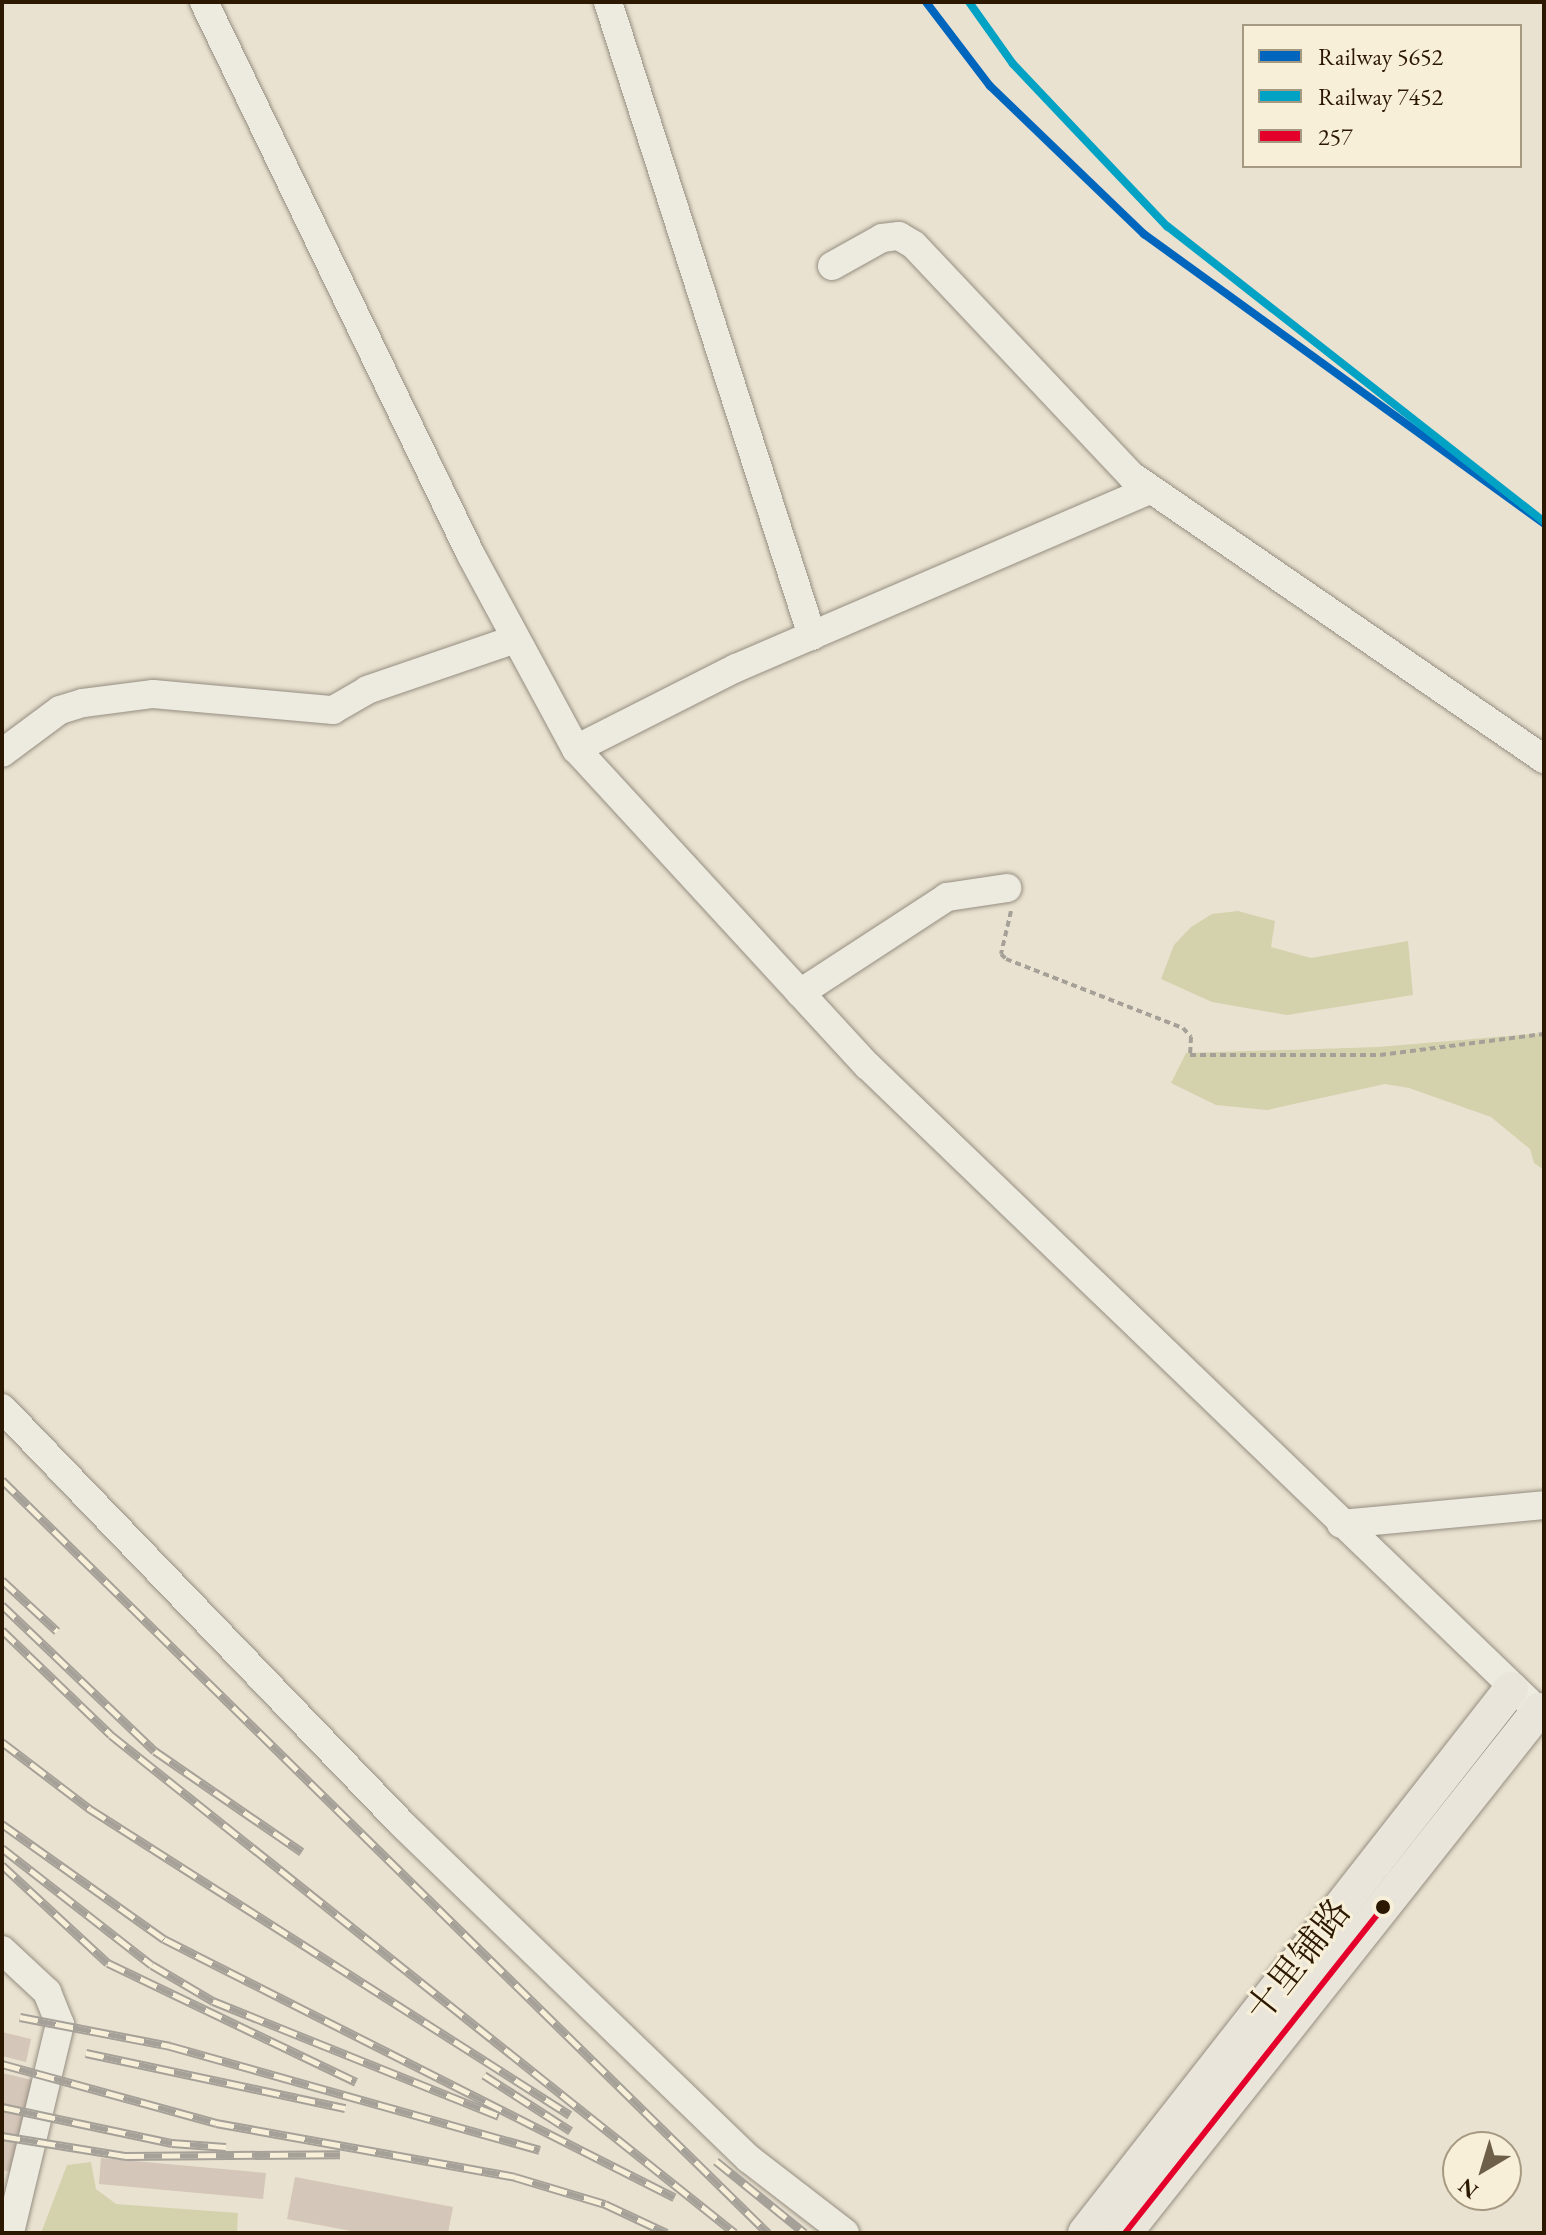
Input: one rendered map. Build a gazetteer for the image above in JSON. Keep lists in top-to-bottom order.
{
  "streets": {
    "main road": ["十里铺路"]
  },
  "lines": ["rail line 5652", "rail line 7452", "transit line 257"],
  "legend": ["Railway 5652", "Railway 7452", "257"],
  "north": "bottom left"
}
